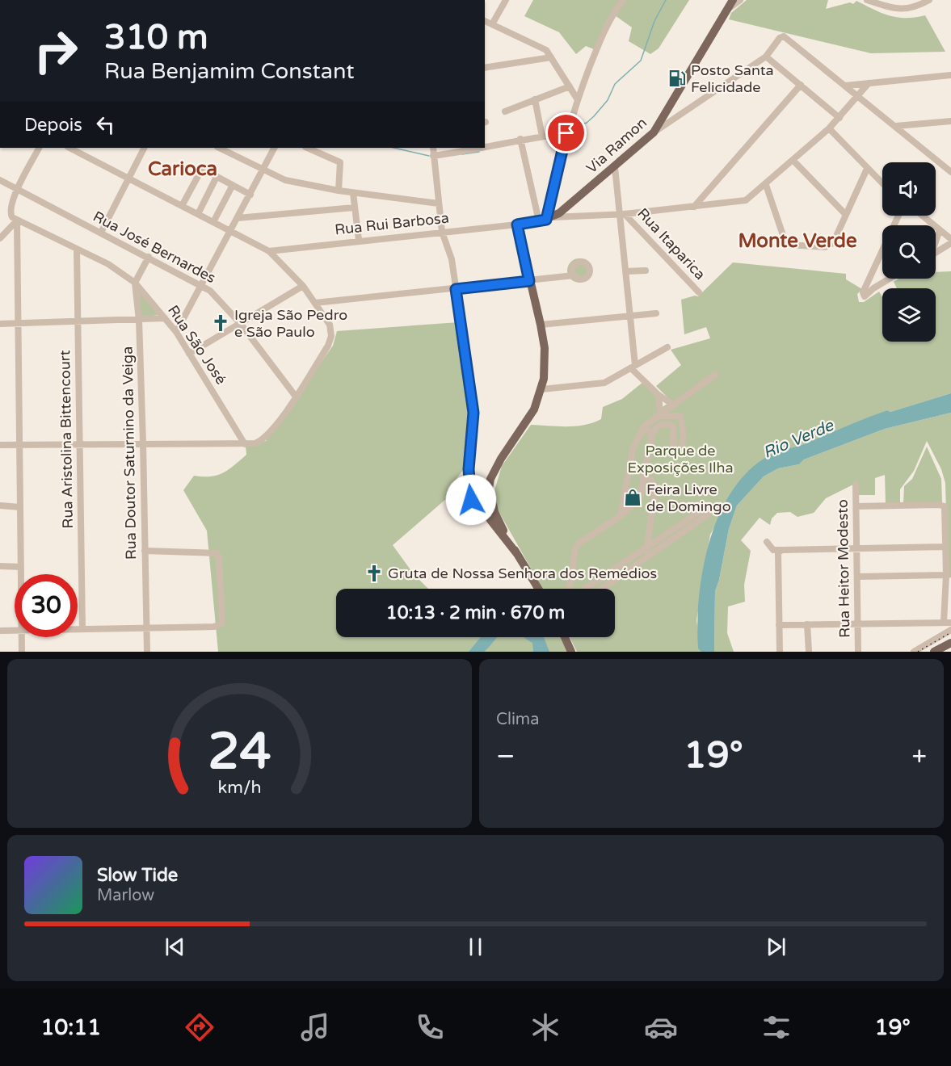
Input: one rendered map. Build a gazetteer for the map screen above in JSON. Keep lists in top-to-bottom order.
{
  "streets": {
    "main road": ["Via Ramon"],
    "street": [
      "Rua Rui Barbosa",
      "Rua Itaparica",
      "Rua José Bernardes",
      "Rua São José",
      "Rua Aristolina Bittencourt",
      "Rua Doutor Saturnino da Veiga",
      "Rua Heitor Modesto"
    ]
  },
  "crossings": [
    ["Rua São José", "Rua Aristolina Bittencourt"],
    ["Rua São José", "Rua Doutor Saturnino da Veiga"]
  ],
  "districts": ["Carioca", "Monte Verde"],
  "water": ["Rio Verde"],
  "parks": ["Parque de Exposições Ilha"],
  "places": {
    "fuel station": ["Posto Santa Felicidade"],
    "church": ["Igreja São Pedro e São Paulo", "Gruta de Nossa Senhora dos Remédios"],
    "shop": ["Feira Livre de Domingo"]
  },
  "page": {
    "turn": ["310 m", "Rua Benjamim Constant"],
    "then": "Depois",
    "limit": "30",
    "trip": "10:13 · 2 min · 670 m",
    "tile": "Clima",
    "heat": ["−", "19°", "+"],
    "song": ["Slow Tide", "Marlow"],
    "tabs": ["10:11", "19°"],
    "gauge": ["24", "km/h"]
  }
}
